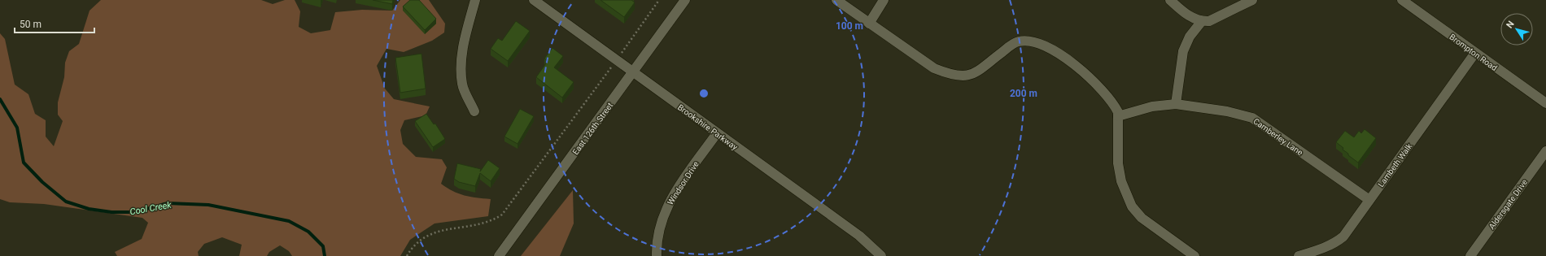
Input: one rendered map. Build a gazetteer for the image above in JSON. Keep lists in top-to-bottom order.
{
  "streets": {
    "street": [
      "Brompton Road",
      "Brookshire Parkway",
      "East 126th Street",
      "Camberley Lane",
      "Lambeth Walk",
      "Windsor Drive",
      "Aldersgate Drive"
    ]
  },
  "crossings": [
    ["Brompton Road", "Lambeth Walk"],
    ["Brookshire Parkway", "East 126th Street"],
    ["Brookshire Parkway", "Windsor Drive"],
    ["Camberley Lane", "Lambeth Walk"]
  ],
  "water": ["Cool Creek"],
  "scale_bar": "50 m",
  "north": "top left",
  "rings": ["100 m", "200 m"]
}
